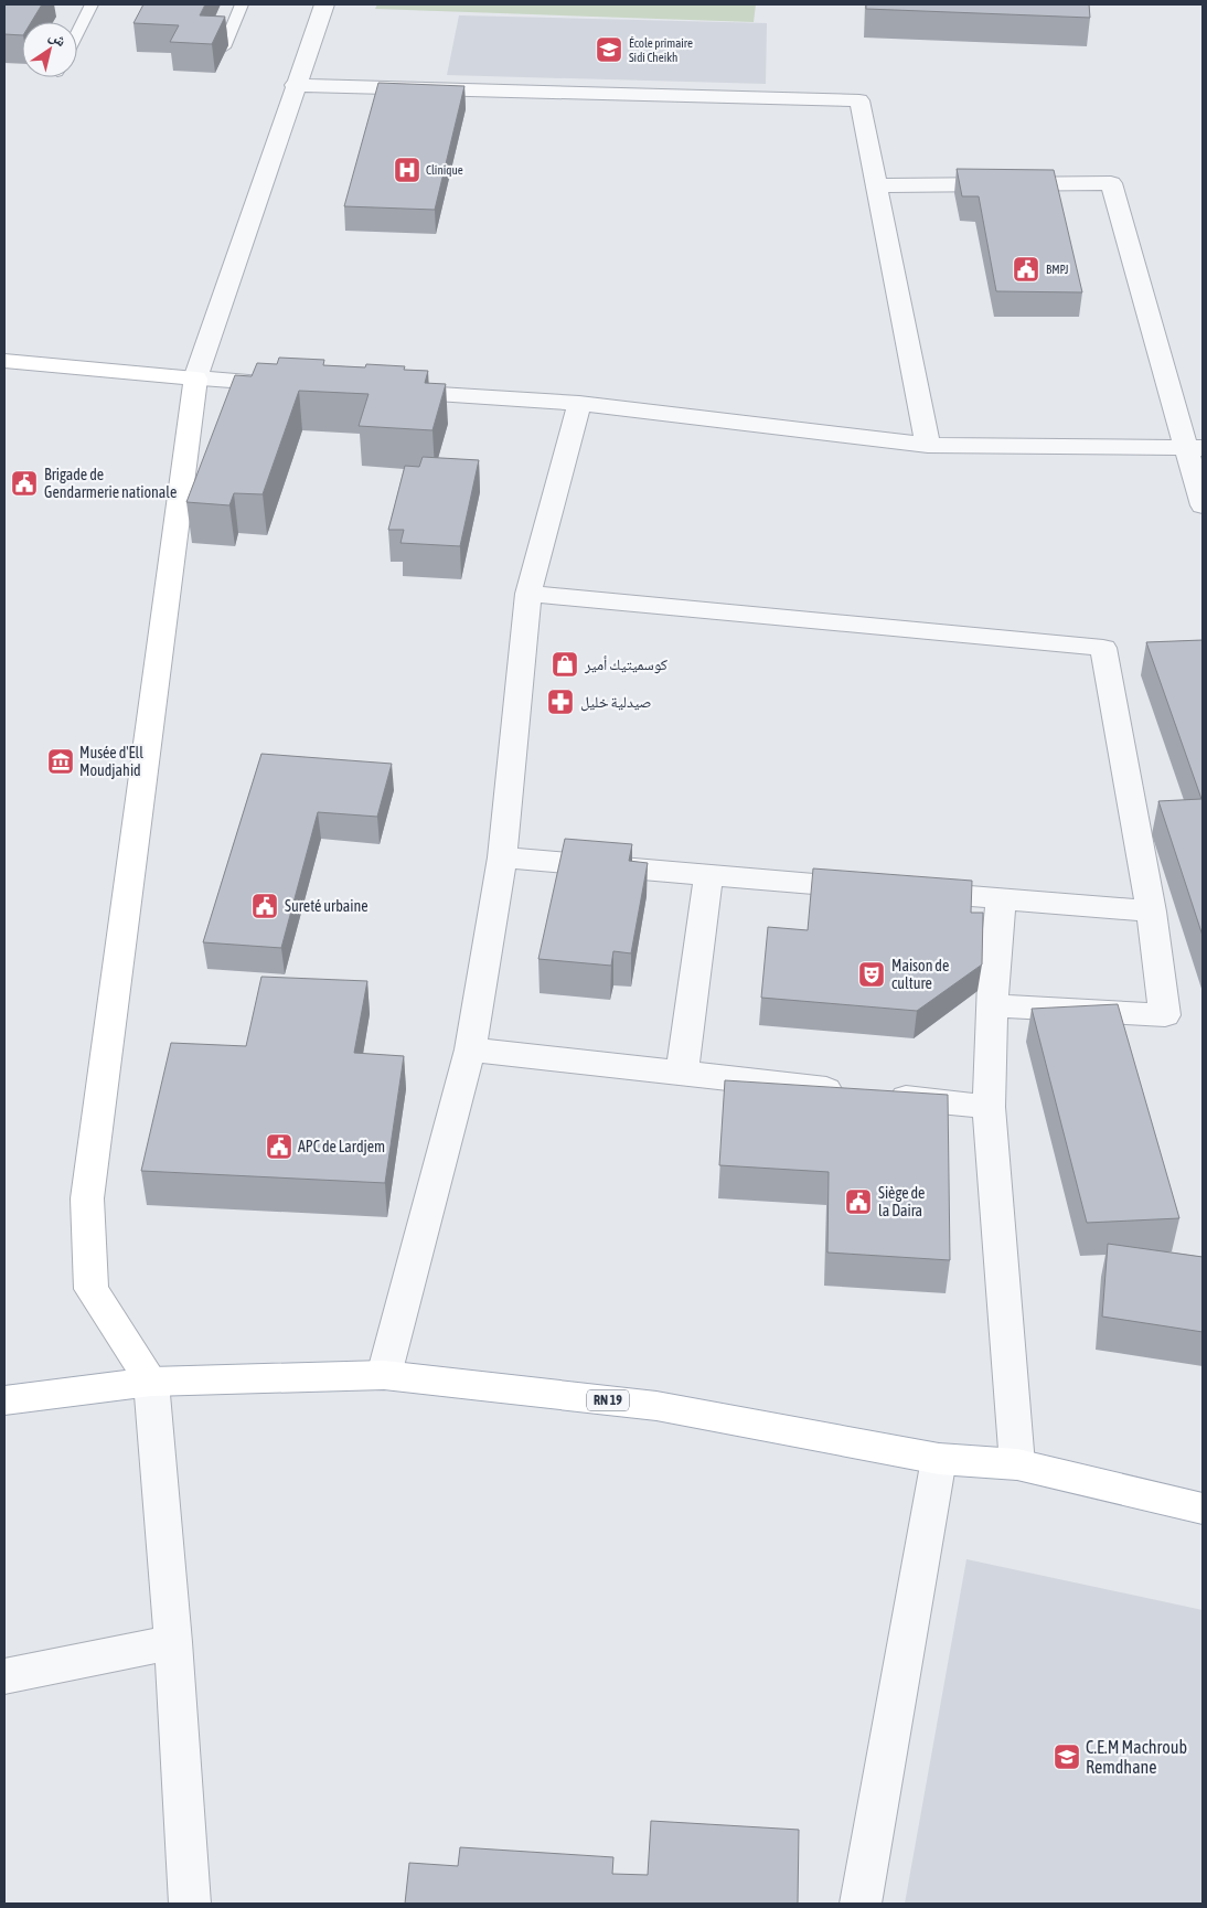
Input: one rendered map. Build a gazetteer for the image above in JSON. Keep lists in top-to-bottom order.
{
  "streets": {
    "main road": ["RN 19"]
  },
  "places": {
    "school or university": ["École primaire Sidi Cheikh", "C.E.M Machroub Remdhane"],
    "hospital": ["Clinique"],
    "public building": [
      "BMPJ",
      "Brigade de Gendarmerie nationale",
      "Sureté urbaine",
      "APC de Lardjem",
      "Siège de la Daira"
    ],
    "shop": ["كوسميتيك أمير"],
    "pharmacy": ["صيدلية خليل"],
    "museum": ["Musée d'Ell Moudjahid"],
    "theatre": ["Maison de culture"]
  },
  "north": "top right"
}
